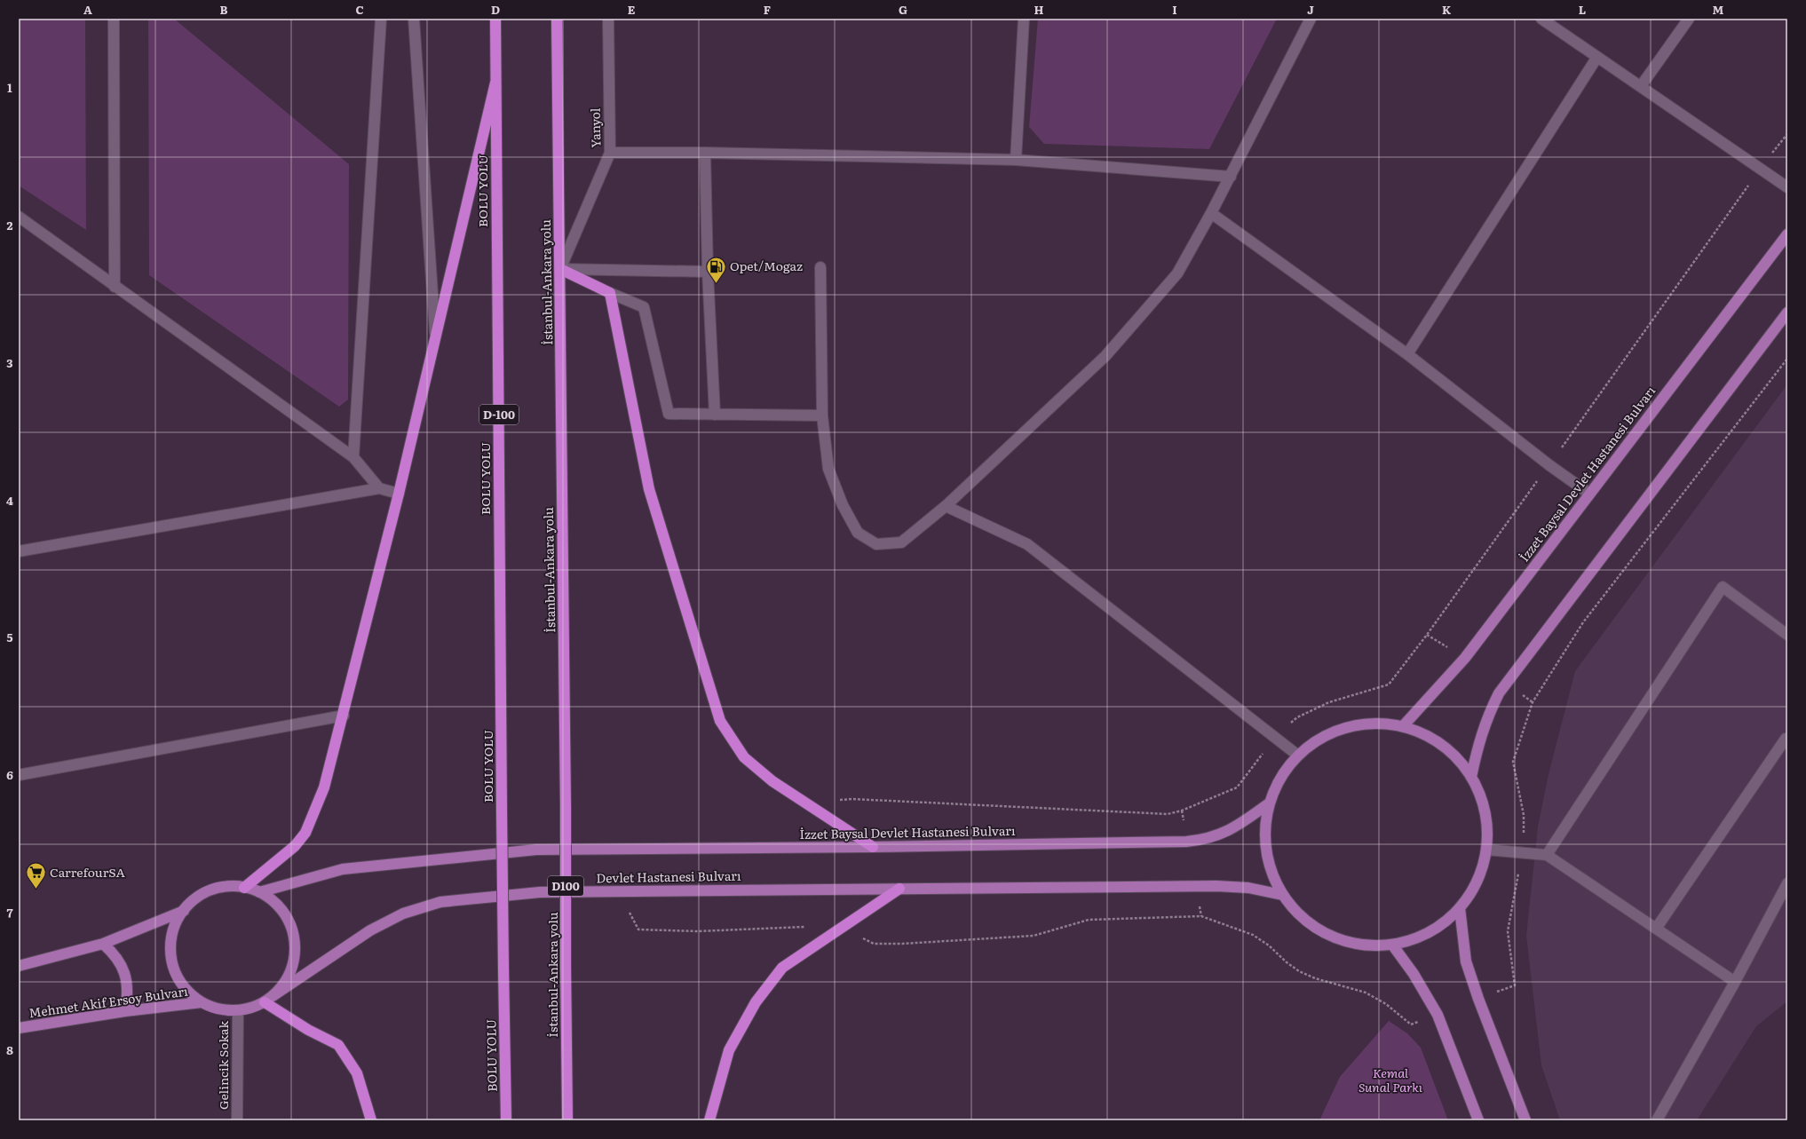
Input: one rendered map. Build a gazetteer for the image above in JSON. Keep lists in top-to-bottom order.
{
  "streets": {
    "highway": [
      "BOLU YOLU",
      "İstanbul-Ankara yolu",
      "D-100",
      "D100"
    ],
    "main road": ["İzzet Baysal Devlet Hastanesi Bulvarı", "Devlet Hastanesi Bulvarı", "Mehmet Akif Ersoy Bulvarı"],
    "street": ["Yanyol", "Gelincik Sokak"]
  },
  "crossings": [
    ["Yanyol", "İstanbul-Ankara yolu"],
    ["İzzet Baysal Devlet Hastanesi Bulvarı", "Devlet Hastanesi Bulvarı"],
    ["İzzet Baysal Devlet Hastanesi Bulvarı", "Mehmet Akif Ersoy Bulvarı"],
    ["İzzet Baysal Devlet Hastanesi Bulvarı", "Gelincik Sokak"],
    ["Devlet Hastanesi Bulvarı", "Mehmet Akif Ersoy Bulvarı"],
    ["Devlet Hastanesi Bulvarı", "Gelincik Sokak"],
    ["Mehmet Akif Ersoy Bulvarı", "Gelincik Sokak"]
  ],
  "parks": ["Kemal Sunal Parkı"],
  "places": {
    "fuel station": ["Opet/Mogaz"],
    "supermarket": ["CarrefourSA"]
  },
  "grid": {
    "columns": [
      "A",
      "B",
      "C",
      "D",
      "E",
      "F",
      "G",
      "H",
      "I",
      "J",
      "K",
      "L",
      "M"
    ],
    "rows": [
      "1",
      "2",
      "3",
      "4",
      "5",
      "6",
      "7",
      "8"
    ]
  }
}
